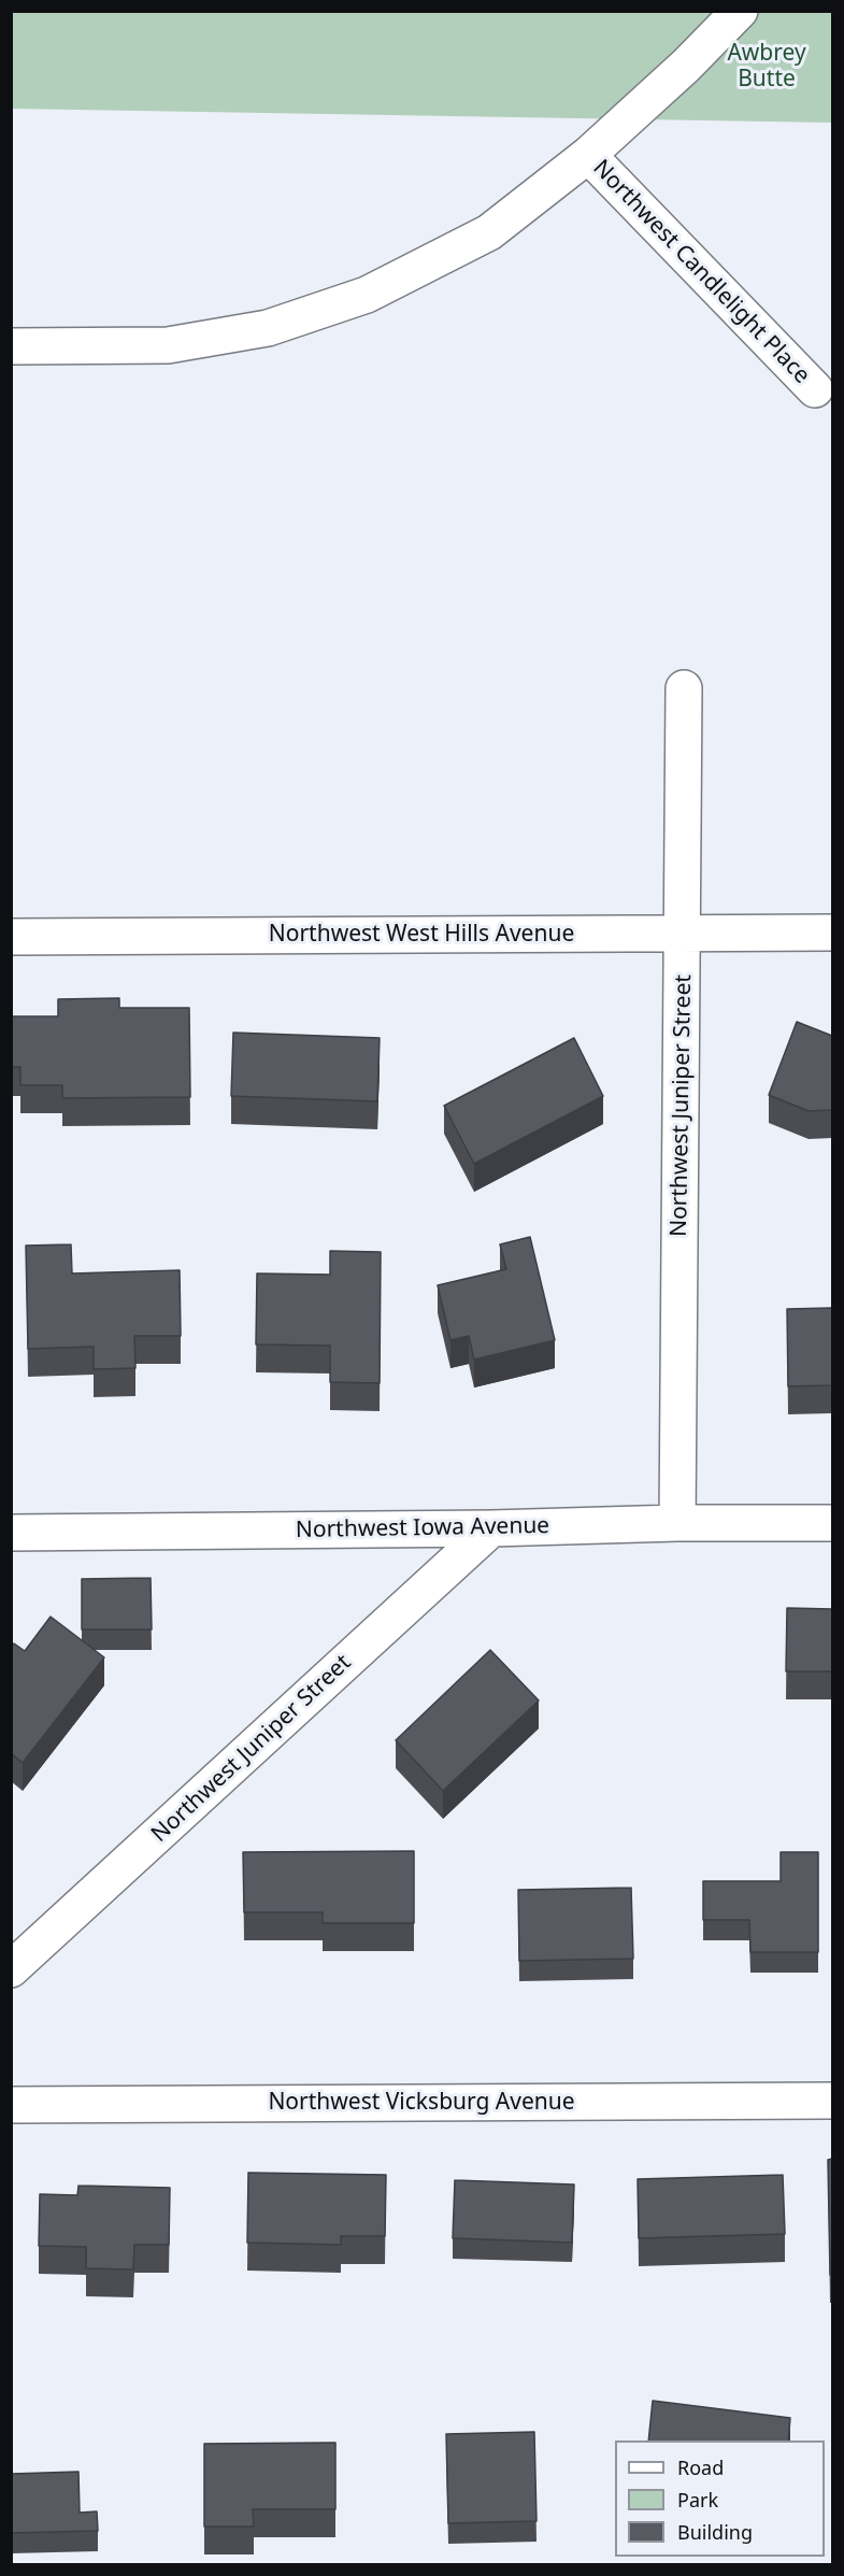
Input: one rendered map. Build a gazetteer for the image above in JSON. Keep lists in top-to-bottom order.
{
  "streets": {
    "street": [
      "Northwest Candlelight Place",
      "Northwest West Hills Avenue",
      "Northwest Juniper Street",
      "Northwest Iowa Avenue",
      "Northwest Vicksburg Avenue"
    ]
  },
  "crossings": [
    ["Northwest West Hills Avenue", "Northwest Juniper Street"],
    ["Northwest Juniper Street", "Northwest Iowa Avenue"]
  ],
  "parks": ["Awbrey Butte"],
  "legend": ["Road", "Park", "Building"]
}
